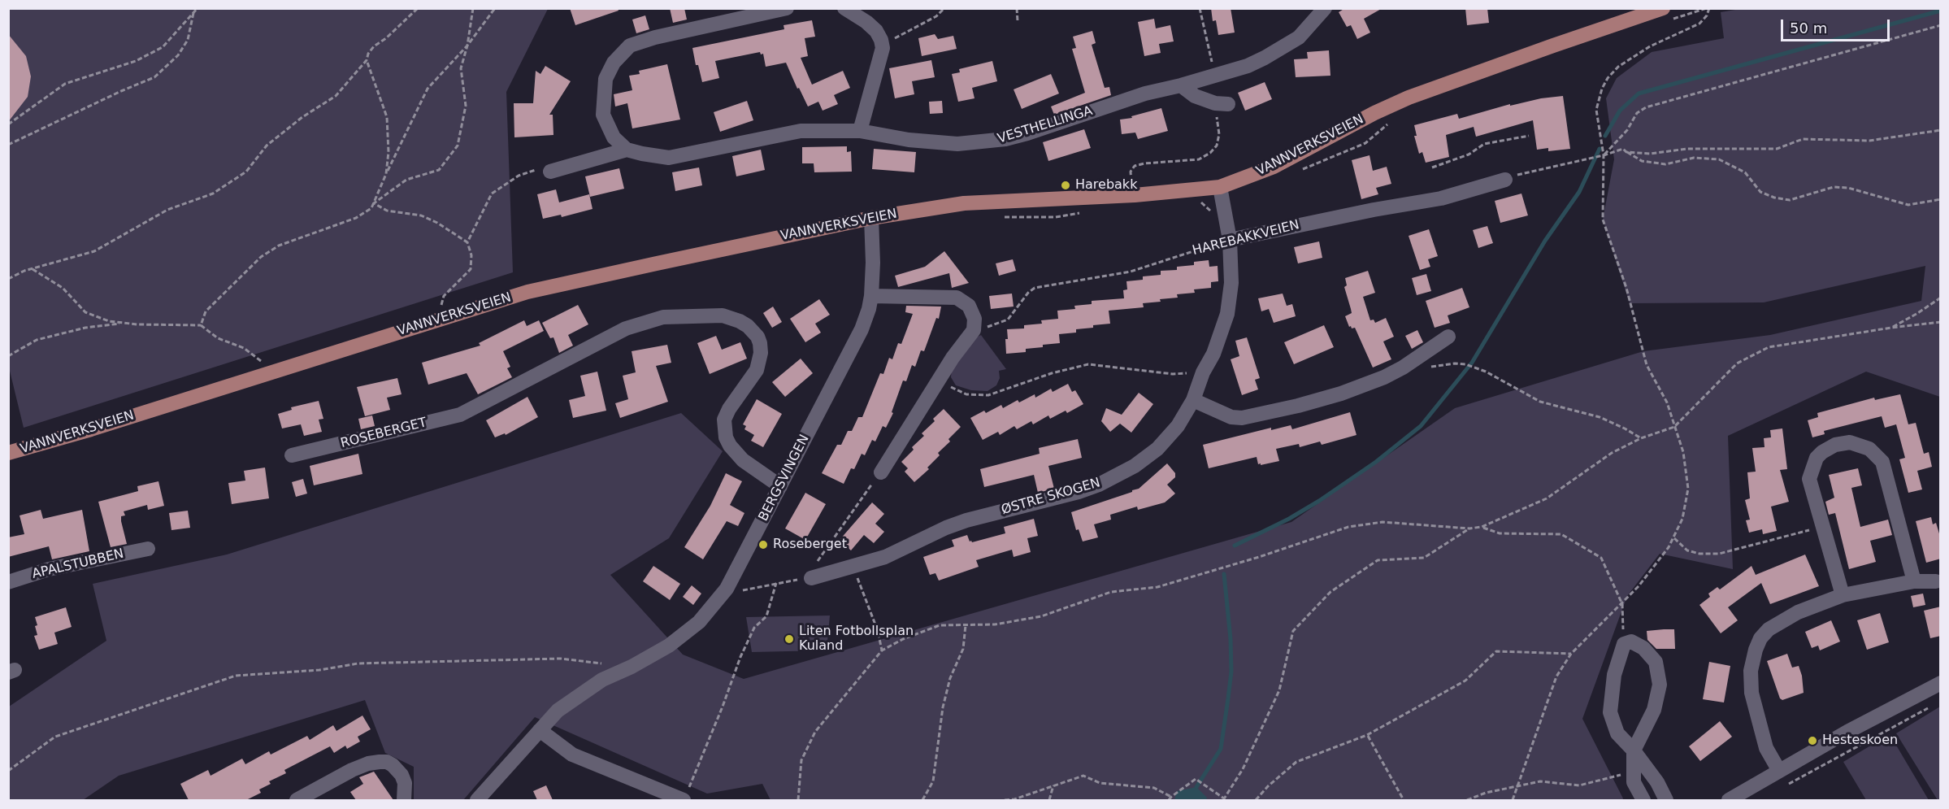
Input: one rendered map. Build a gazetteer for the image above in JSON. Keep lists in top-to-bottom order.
{
  "streets": {
    "main road": ["VANNVERKSVEIEN"],
    "street": [
      "VESTHELLINGA",
      "HAREBAKKVEIEN",
      "ROSEBERGET",
      "BERGSVINGEN",
      "ØSTRE SKOGEN",
      "APALSTUBBEN"
    ]
  },
  "crossings": [
    ["VANNVERKSVEIEN", "BERGSVINGEN"],
    ["VANNVERKSVEIEN", "ØSTRE SKOGEN"],
    ["HAREBAKKVEIEN", "ØSTRE SKOGEN"],
    ["ROSEBERGET", "BERGSVINGEN"]
  ],
  "places": [
    "Harebakk",
    "Roseberget",
    "Liten Fotbollsplan Kuland",
    "Hesteskoen"
  ],
  "scale_bar": "50 m"
}
